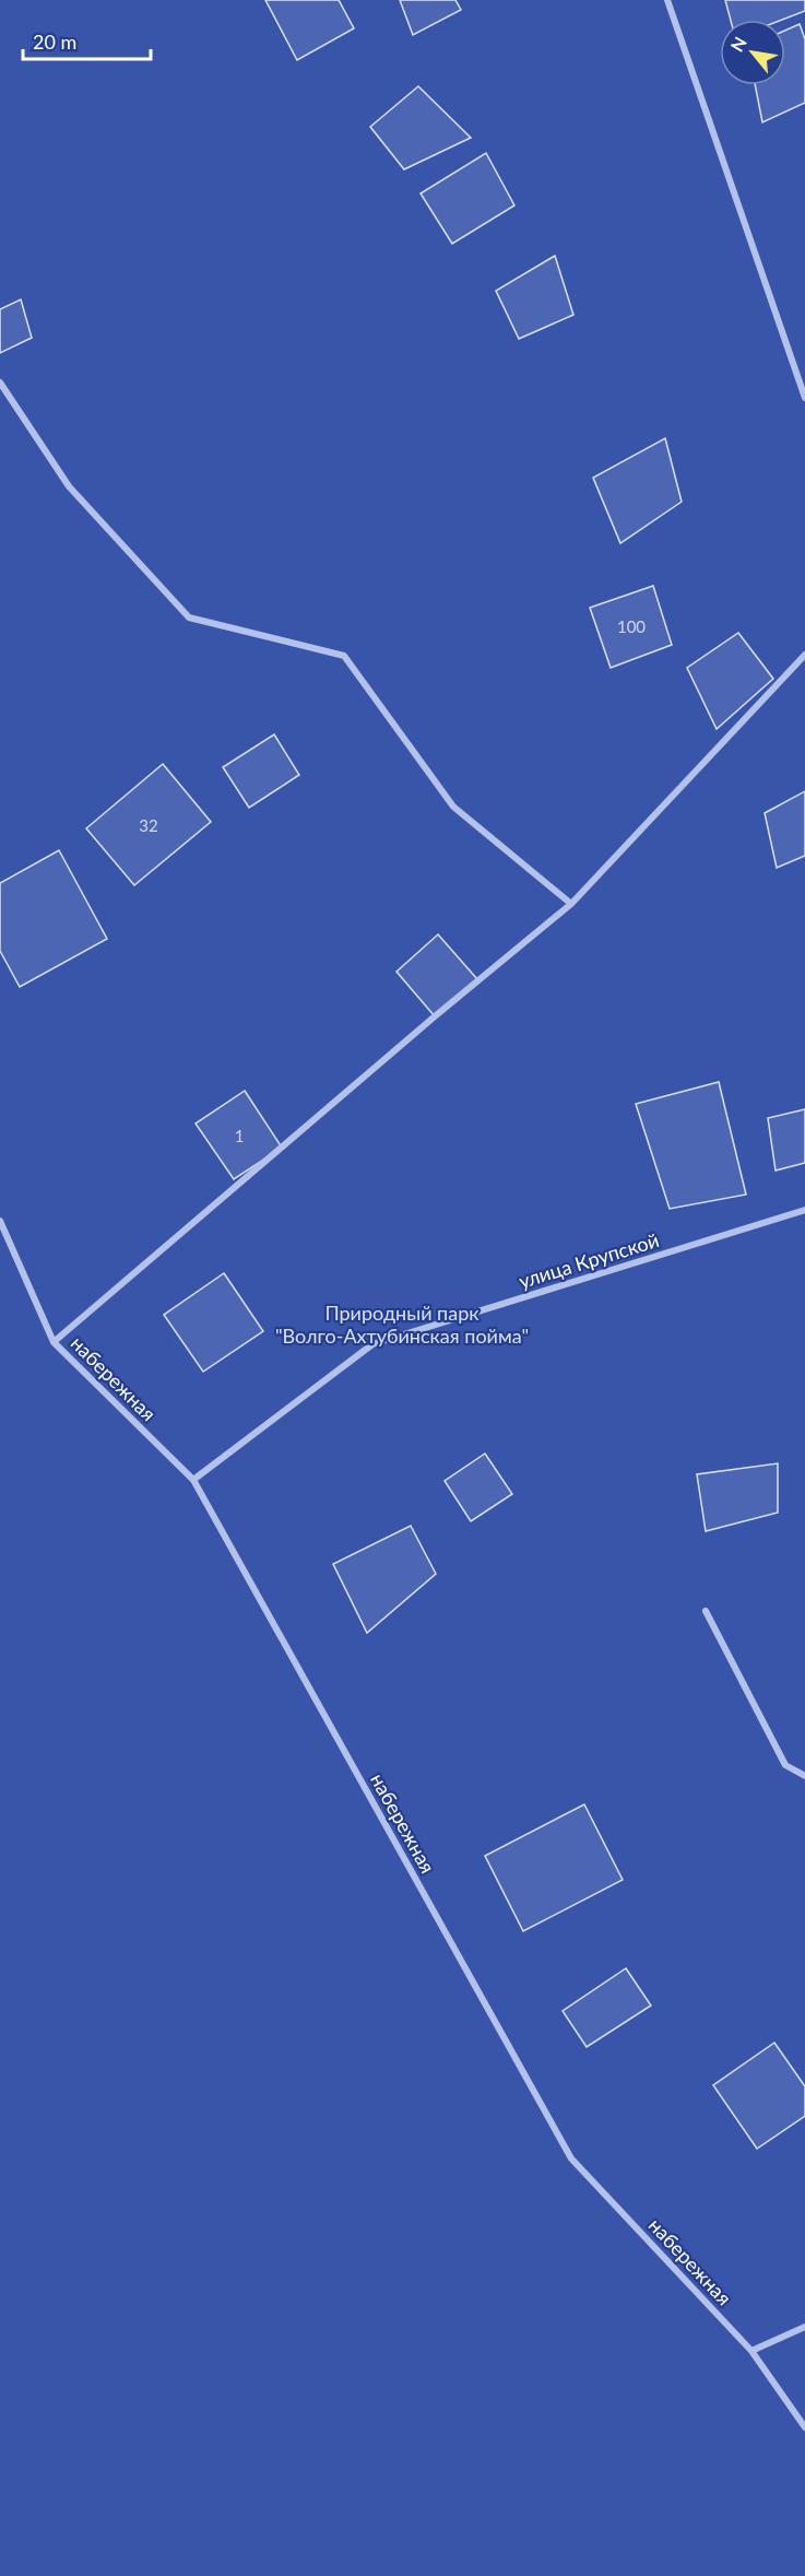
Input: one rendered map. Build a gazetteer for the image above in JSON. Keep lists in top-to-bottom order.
{
  "streets": {
    "street": ["улица Крупской", "набережная"]
  },
  "crossings": [
    ["улица Крупской", "набережная"]
  ],
  "parks": ["Природный парк \"Волго-Ахтубинская пойма\""],
  "house_numbers": ["100", "32", "1"],
  "scale_bar": "20 m",
  "north": "top left"
}
